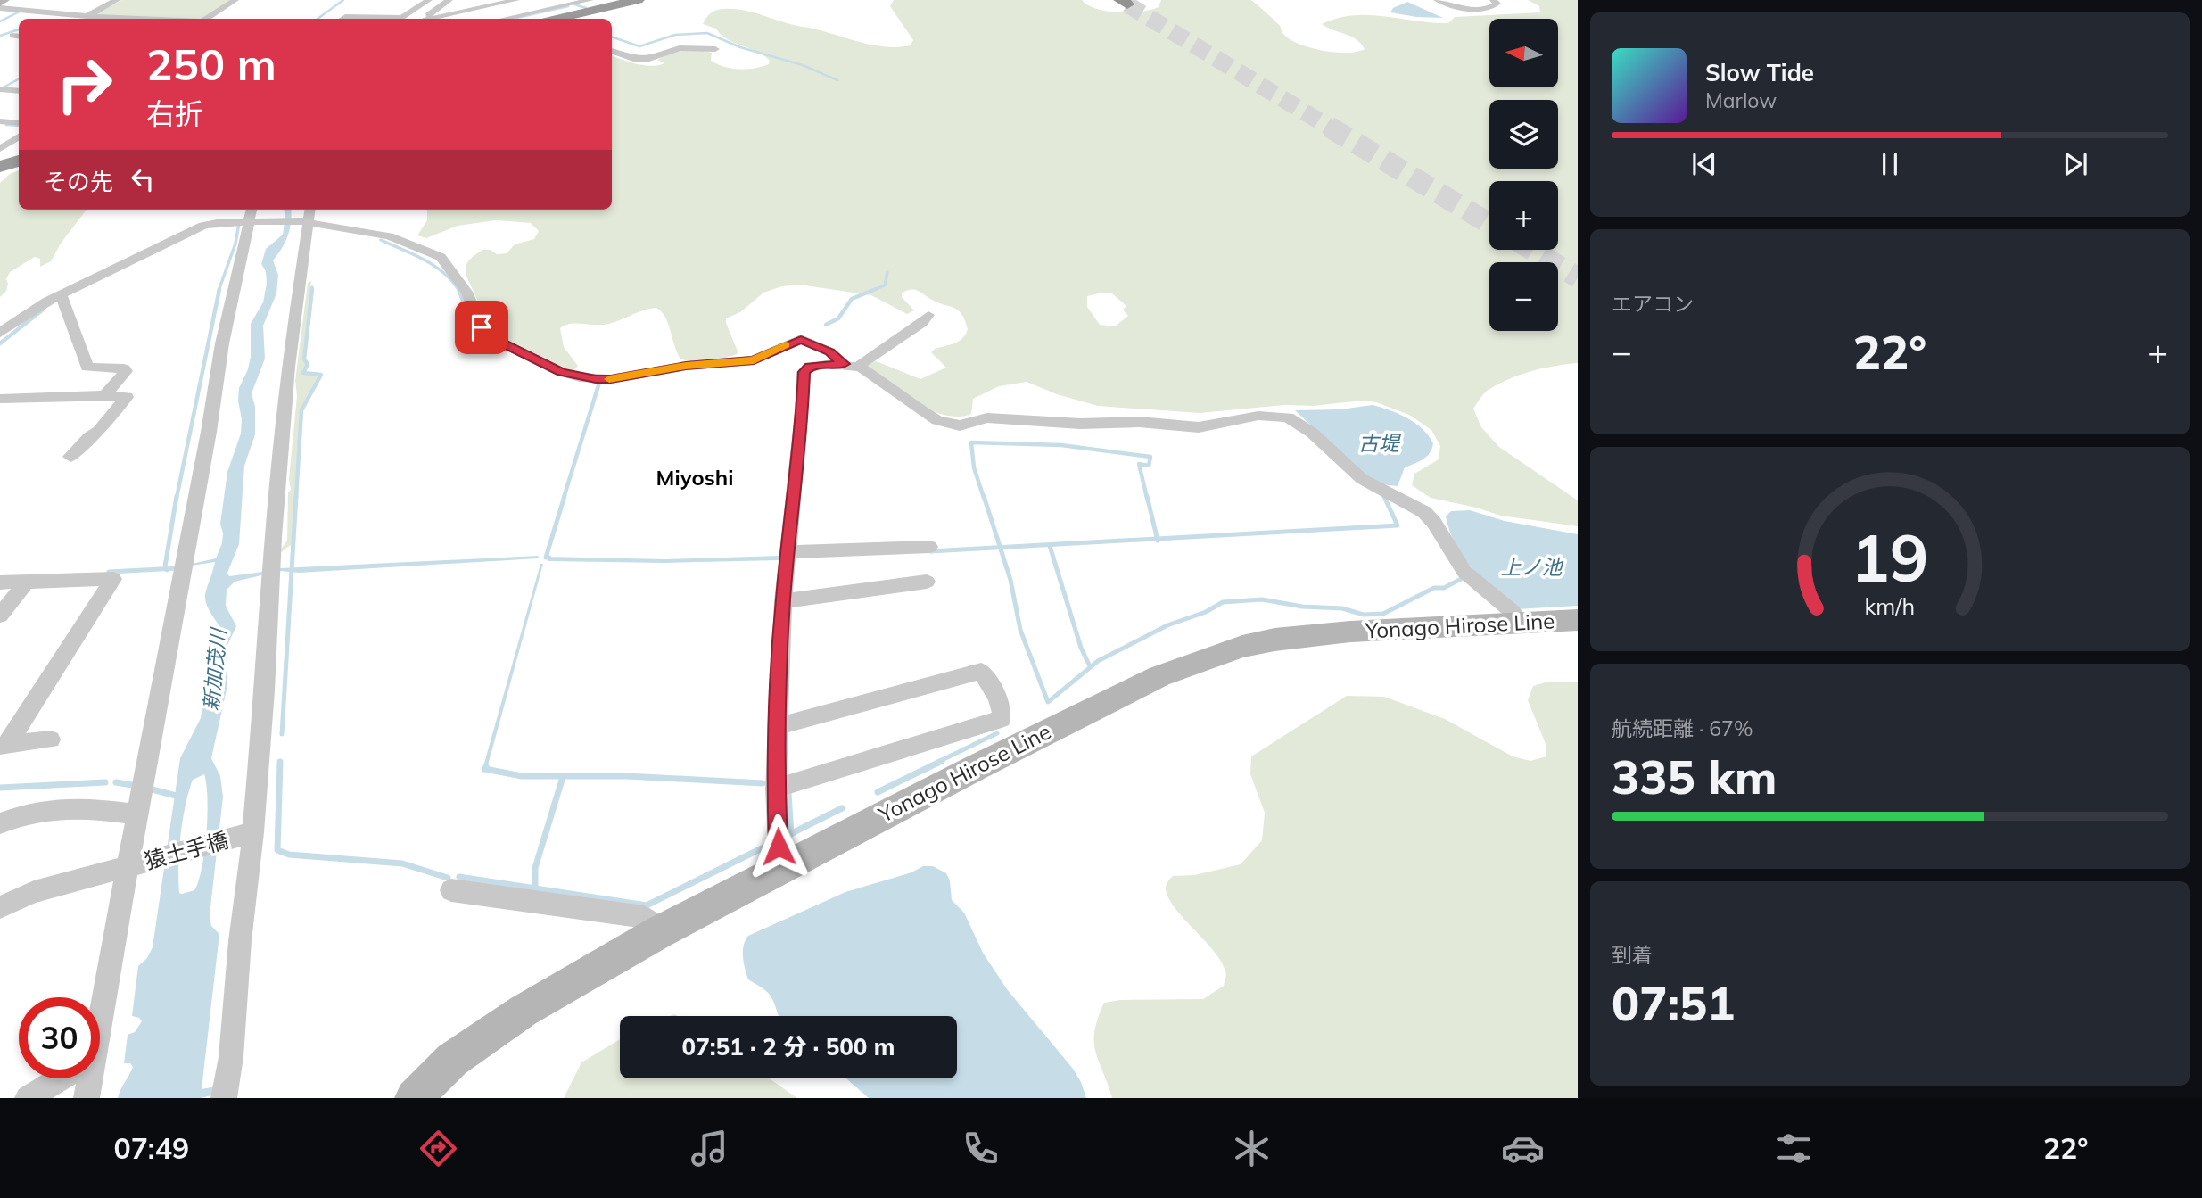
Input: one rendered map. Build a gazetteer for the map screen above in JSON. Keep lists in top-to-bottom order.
{
  "streets": {
    "main road": ["Yonago Hirose Line"],
    "street": ["猿土手橋"]
  },
  "districts": ["Miyoshi"],
  "water": ["古堤", "上ノ池", "新加茂川"],
  "north": "left",
  "page": {
    "map_buttons": ["+", "−"],
    "turn": ["250 m", "右折"],
    "song": ["Slow Tide", "Marlow"],
    "then": "その先",
    "tile": [
      "エアコン",
      ["航続距離 · 67%", "335 km"],
      ["到着", "07:51"]
    ],
    "heat": ["−", "22°", "+"],
    "limit": "30",
    "trip": "07:51 · 2 分 · 500 m",
    "tabs": ["07:49", "22°"],
    "gauge": ["19", "km/h"]
  }
}
